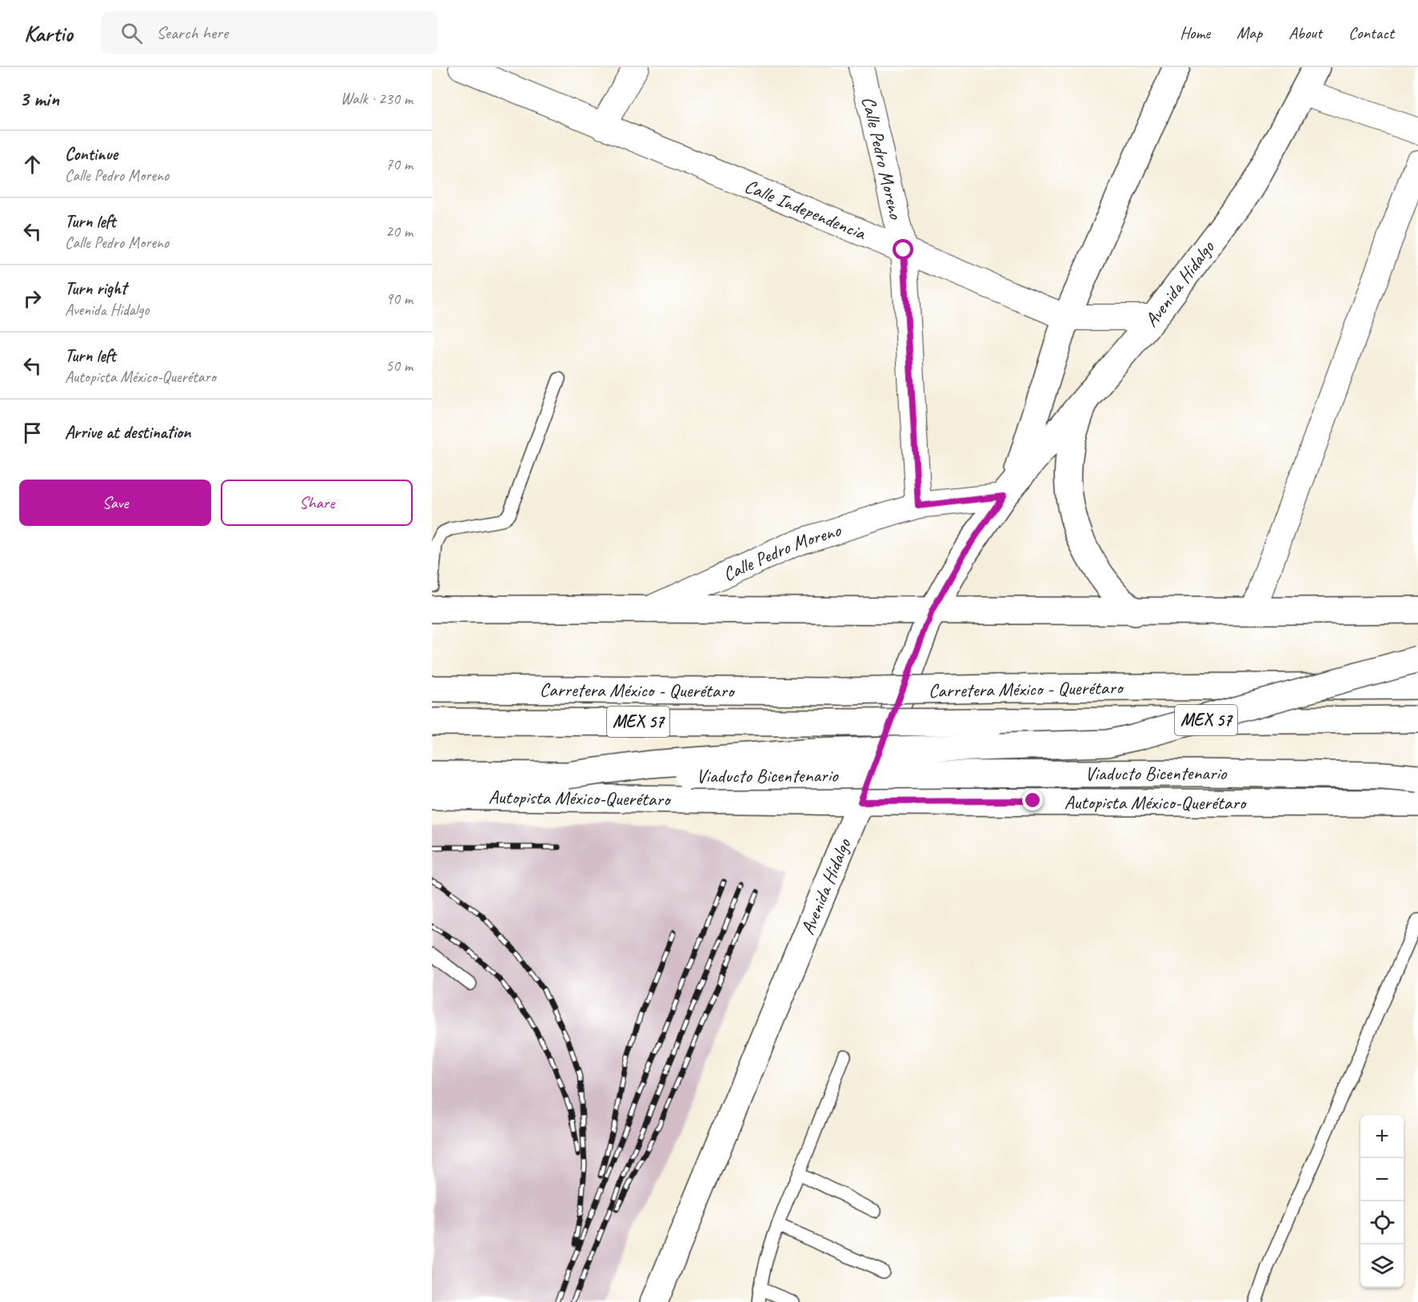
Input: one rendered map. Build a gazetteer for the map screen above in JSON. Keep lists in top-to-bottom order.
{
  "streets": {
    "main road": [
      "Avenida Hidalgo",
      "Carretera México - Querétaro",
      "MEX 57",
      "Viaducto Bicentenario",
      "Autopista México-Querétaro"
    ],
    "street": ["Calle Pedro Moreno", "Calle Independencia"]
  },
  "crossings": [
    ["Calle Pedro Moreno", "Calle Independencia"],
    ["Calle Pedro Moreno", "Avenida Hidalgo"],
    ["Calle Independencia", "Avenida Hidalgo"],
    ["Avenida Hidalgo", "Autopista México-Querétaro"]
  ],
  "page": {
    "header": "Kartio",
    "search": "Search here",
    "nav": [
      "Home",
      "Map",
      "About",
      "Contact"
    ],
    "heading": ["3 min", "Walk · 230 m"],
    "list": [
      ["Continue", "Calle Pedro Moreno", "70 m"],
      ["Turn left", "Calle Pedro Moreno", "20 m"],
      ["Turn right", "Avenida Hidalgo", "90 m"],
      ["Turn left", "Autopista México-Querétaro", "50 m"],
      "Arrive at destination"
    ],
    "buttons": ["Save", "Share"],
    "map_buttons": ["+", "−"]
  }
}
